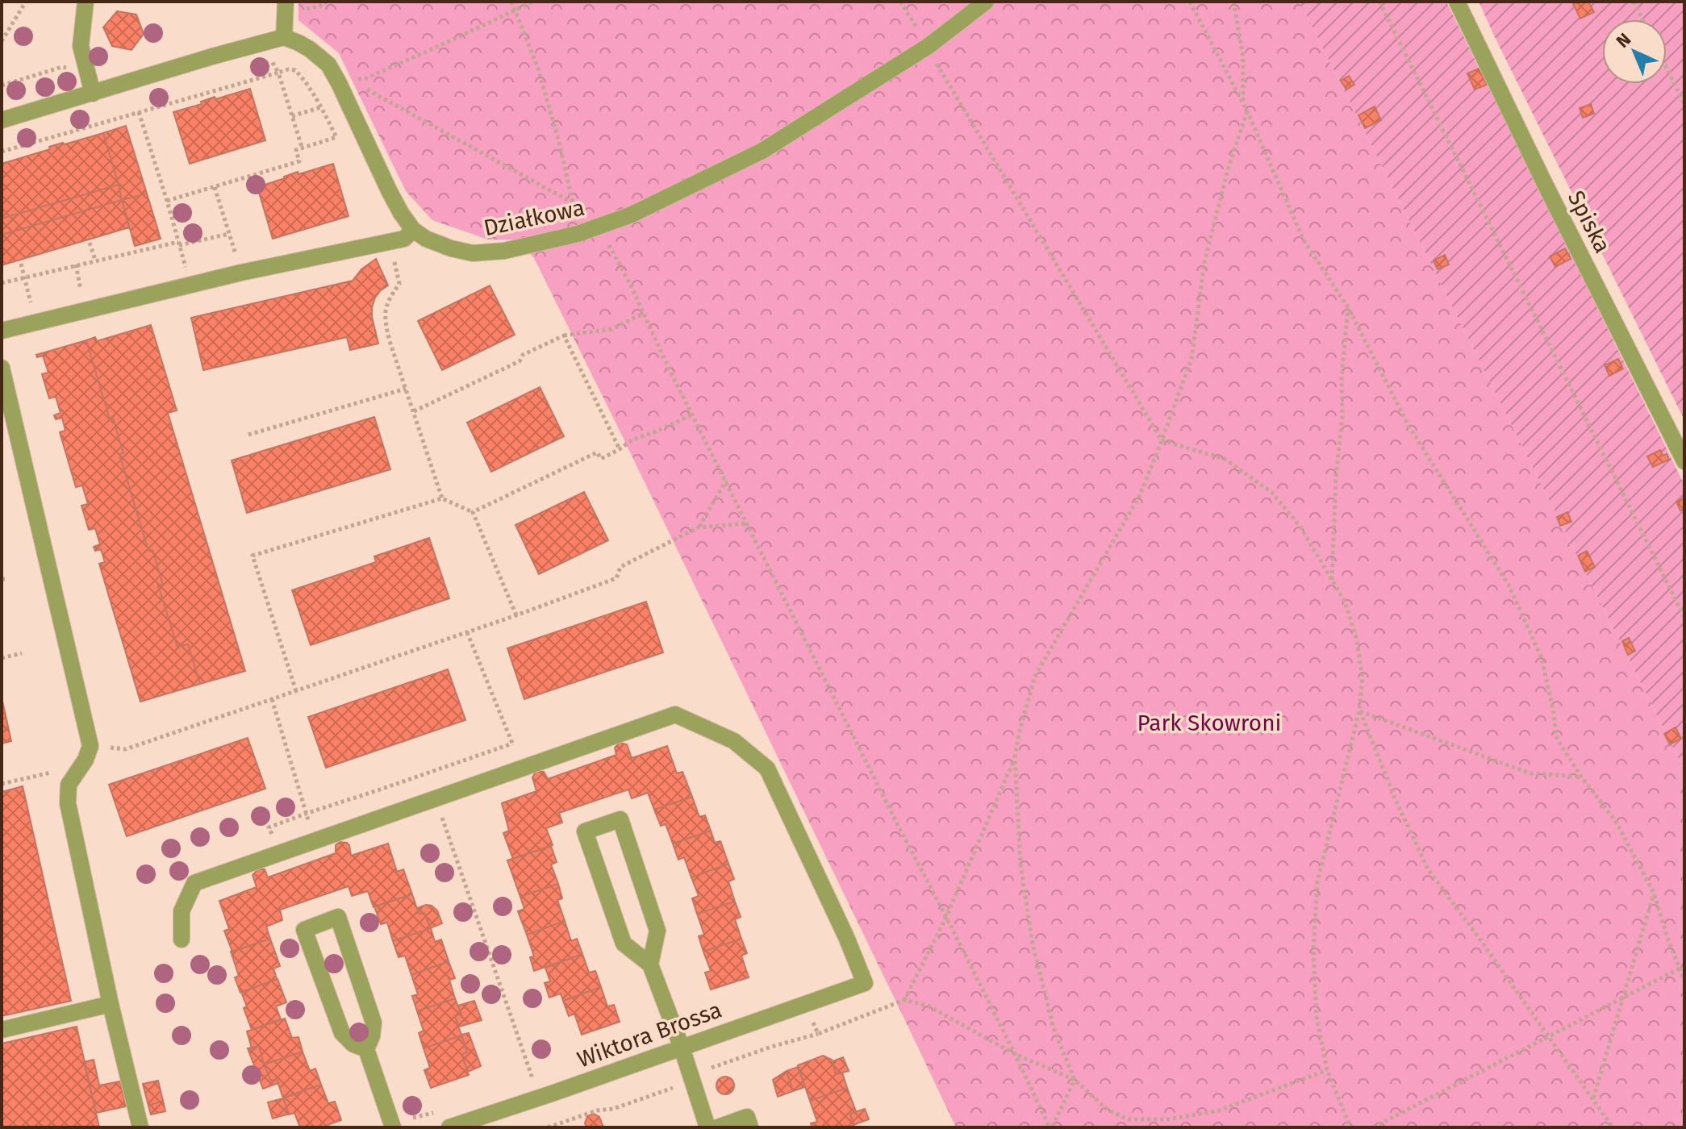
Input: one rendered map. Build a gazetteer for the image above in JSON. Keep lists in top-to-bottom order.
{
  "streets": {
    "street": ["Działkowa", "Spiska", "Wiktora Brossa"]
  },
  "parks": ["Park Skowroni"],
  "north": "top left"
}
